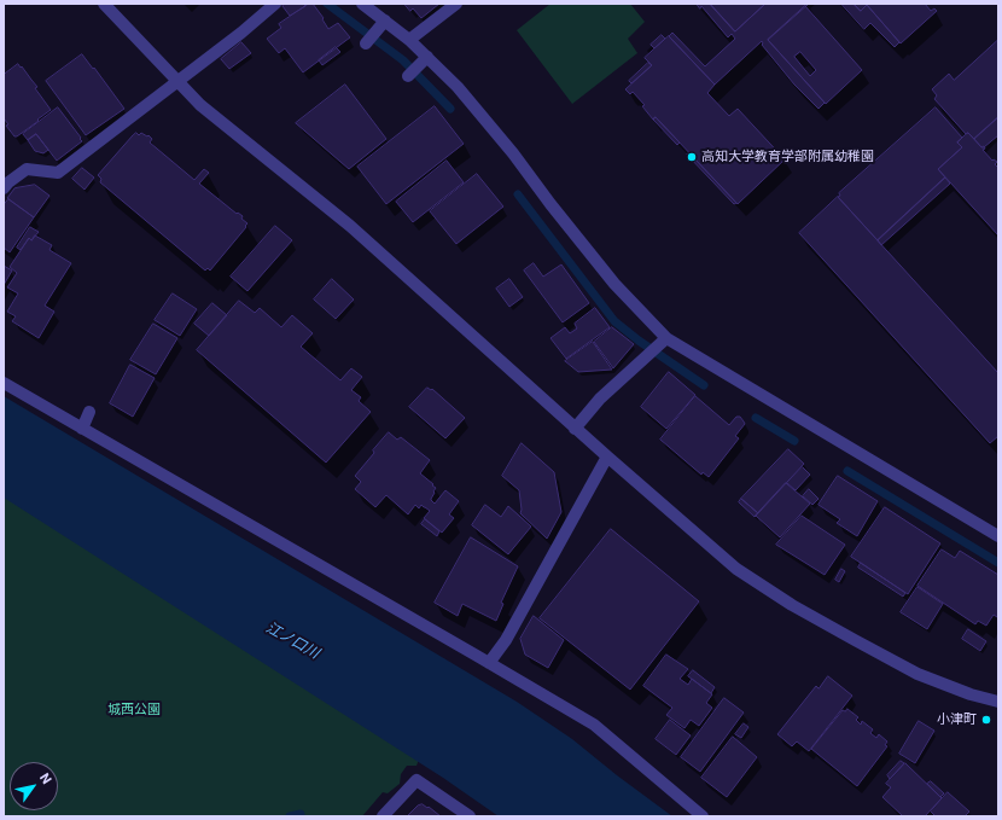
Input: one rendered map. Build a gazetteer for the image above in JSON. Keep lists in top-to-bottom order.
{
  "water": ["江ノ口川"],
  "parks": ["城西公園"],
  "places": ["高知大学教育学部附属幼稚園", "小津町"],
  "north": "top right"
}
